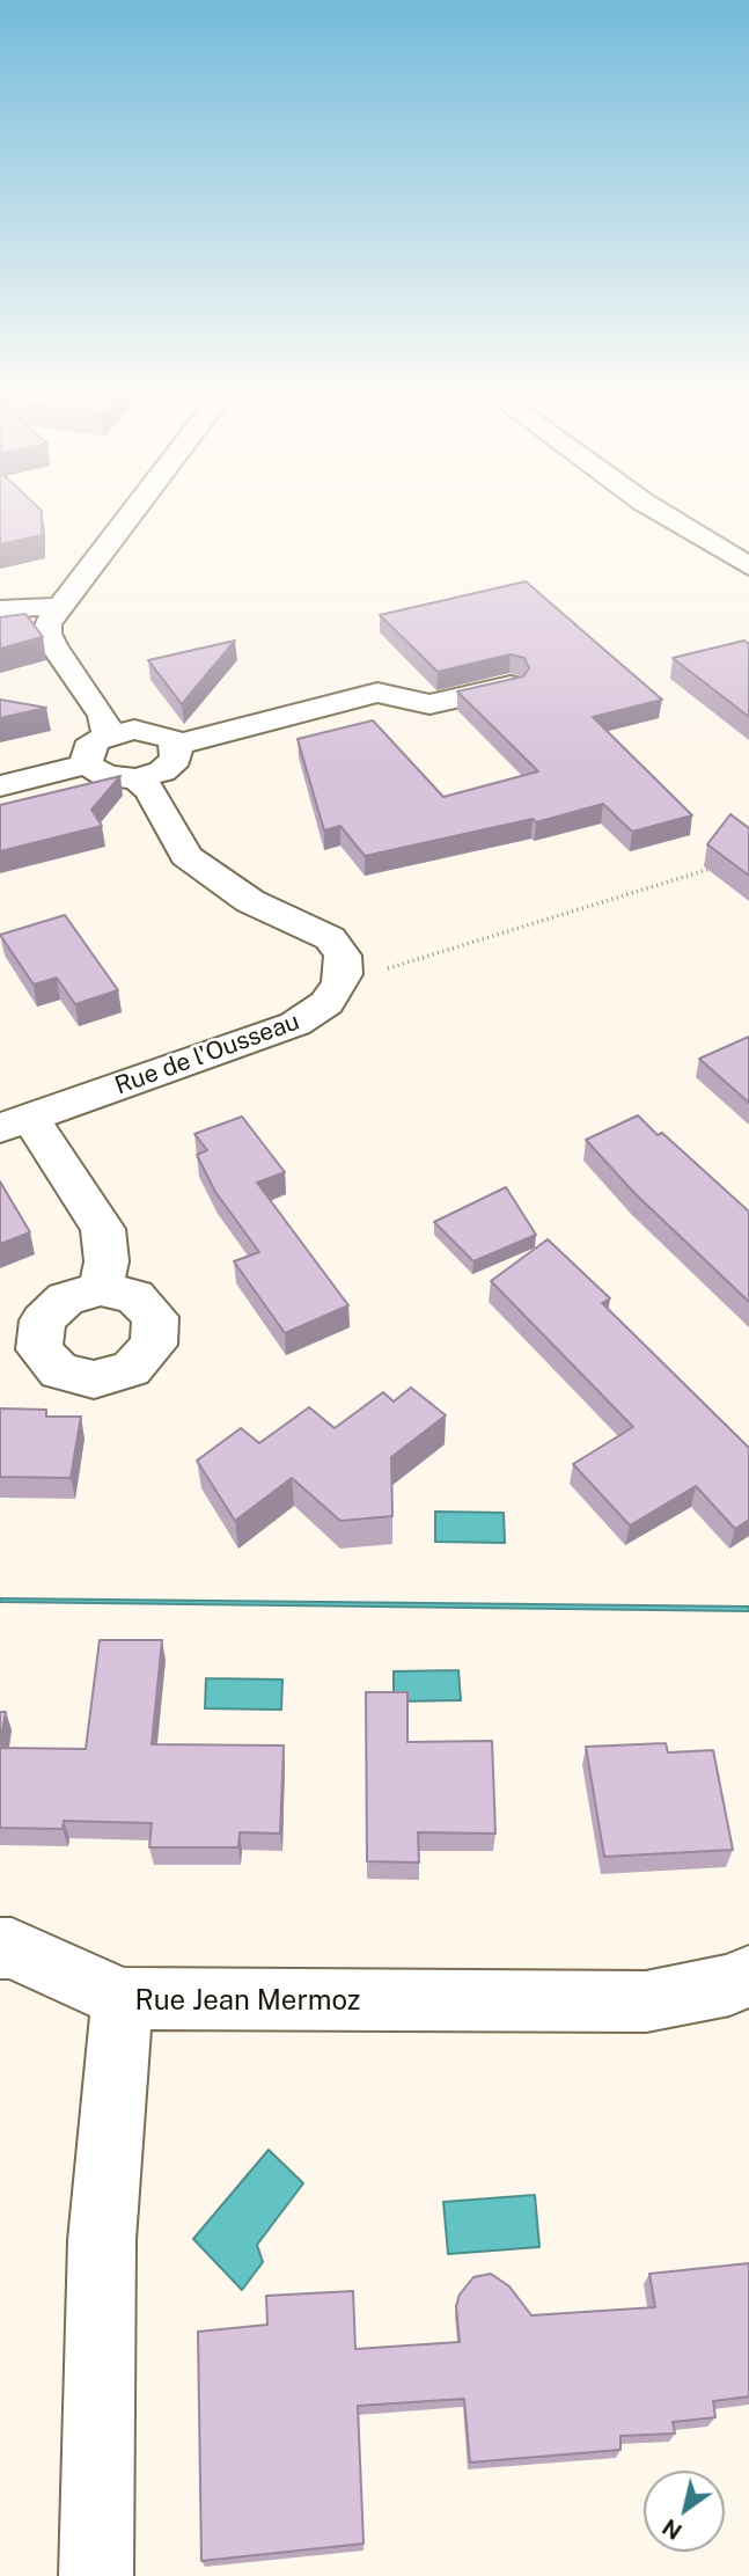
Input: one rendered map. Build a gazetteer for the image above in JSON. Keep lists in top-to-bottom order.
{
  "streets": {
    "street": ["Rue de l'Ousseau", "Rue Jean Mermoz"]
  },
  "north": "bottom left"
}
